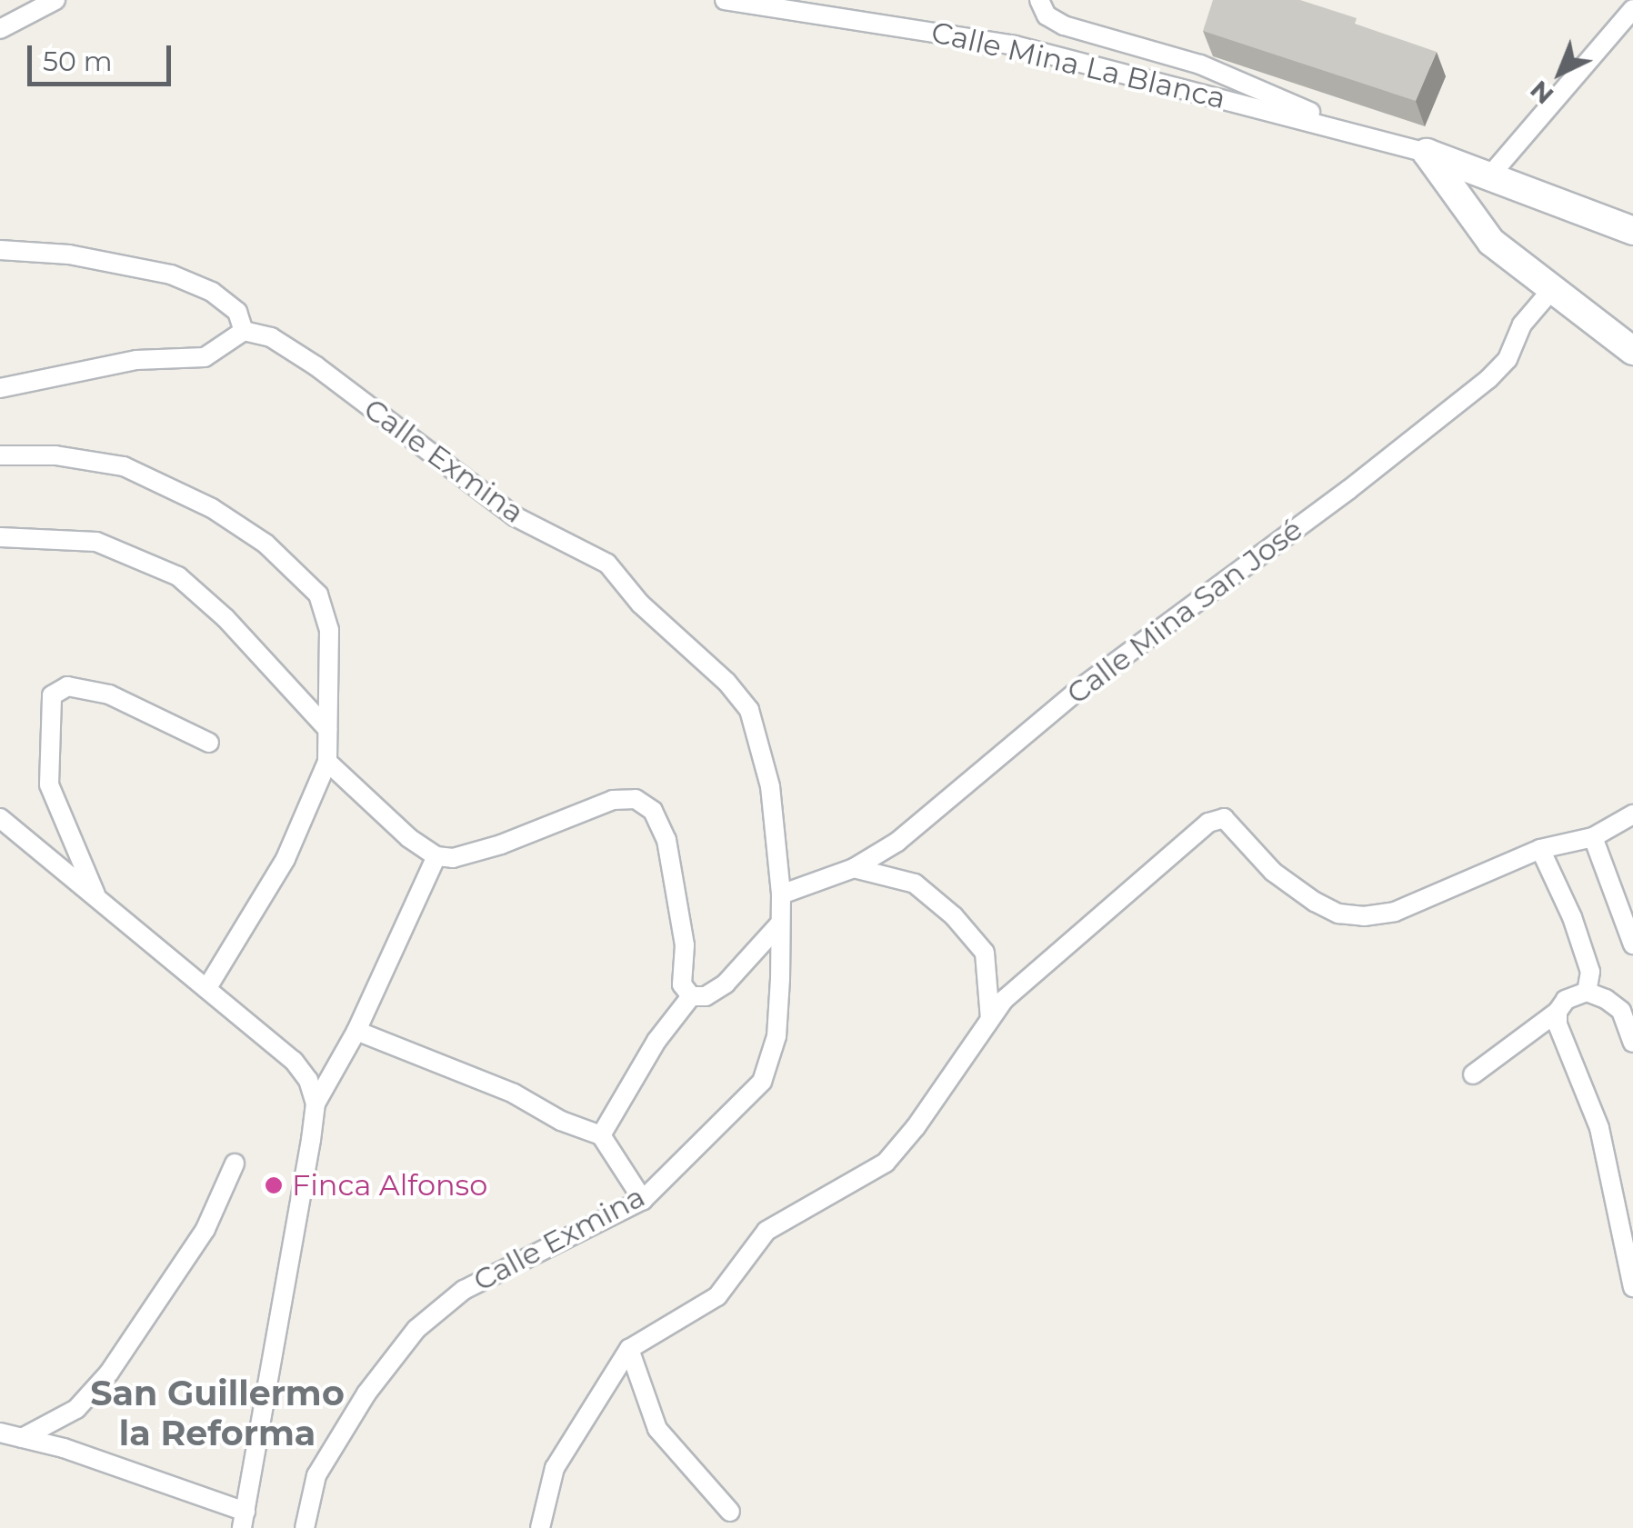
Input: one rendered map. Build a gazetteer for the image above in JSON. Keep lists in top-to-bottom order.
{
  "streets": {
    "street": ["Calle Mina La Blanca", "Calle Exmina", "Calle Mina San José"]
  },
  "crossings": [
    ["Calle Exmina", "Calle Mina San José"]
  ],
  "districts": ["San Guillermo la Reforma"],
  "places": ["Finca Alfonso"],
  "scale_bar": "50 m",
  "north": "bottom left"
}
